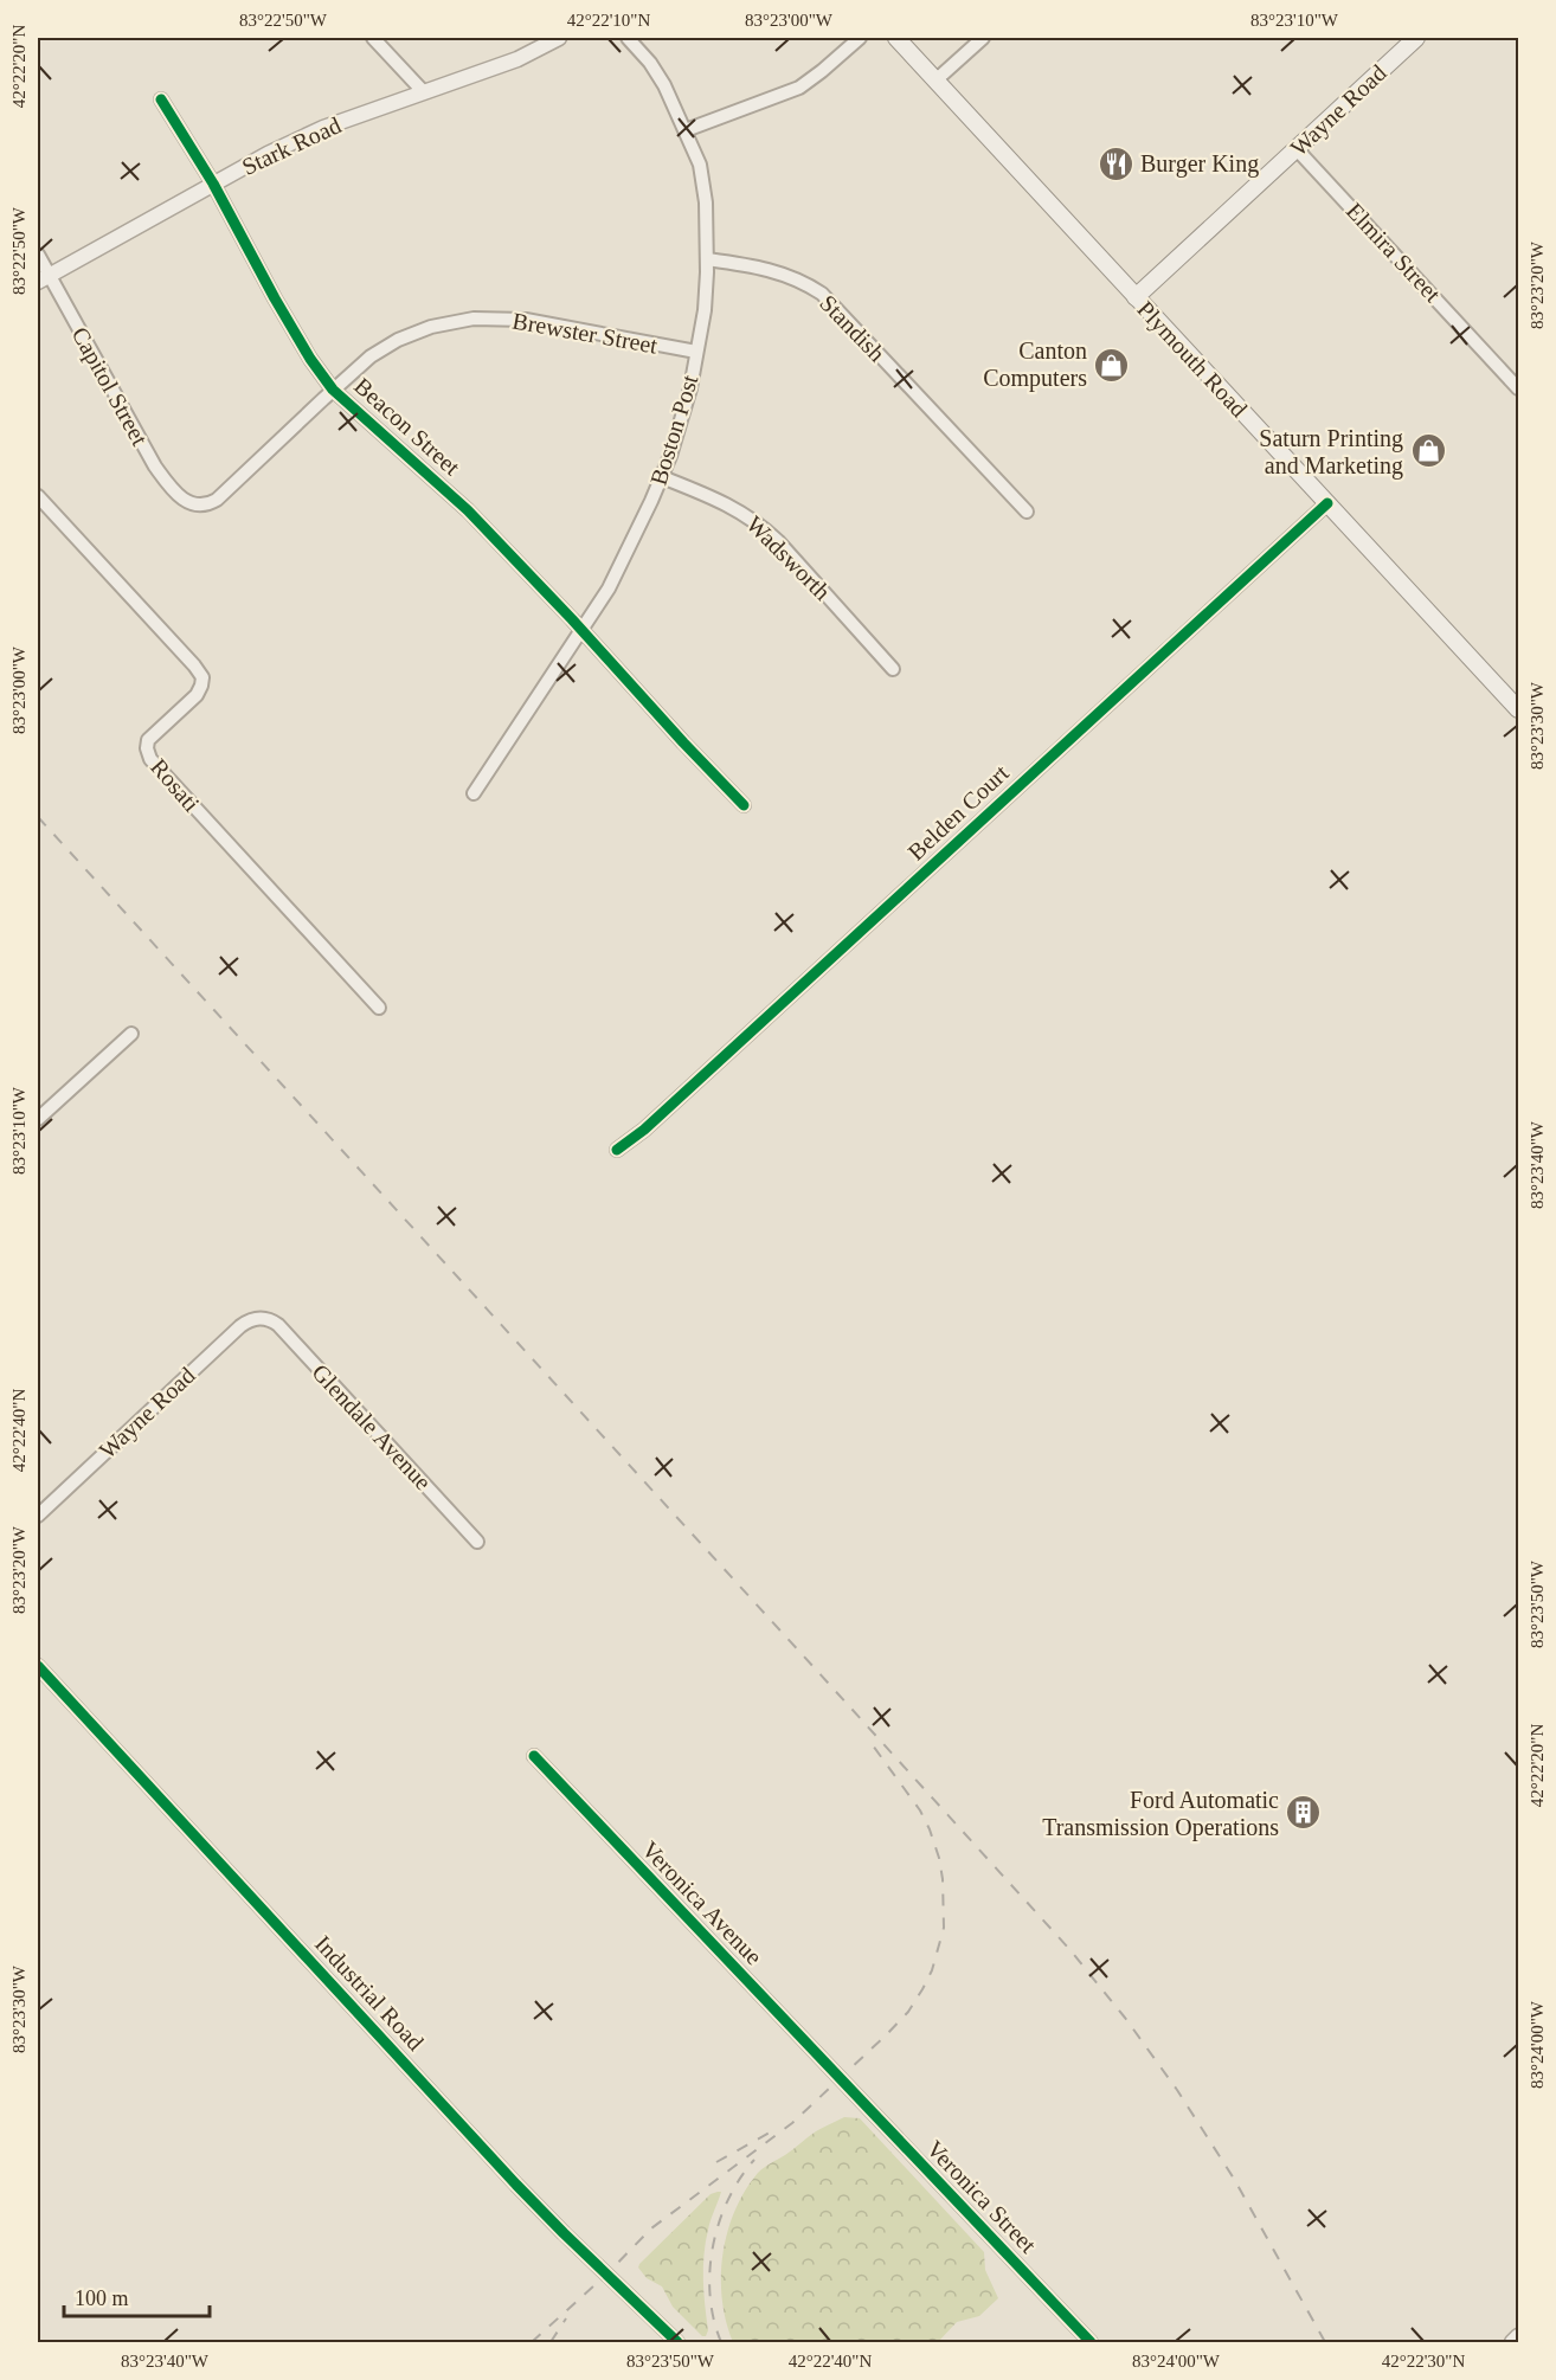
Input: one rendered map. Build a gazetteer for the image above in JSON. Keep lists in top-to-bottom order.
{
  "streets": {
    "main road": ["Wayne Road", "Plymouth Road"],
    "street": [
      "Stark Road",
      "Elmira Street",
      "Standish",
      "Brewster Street",
      "Capitol Street",
      "Beacon Street",
      "Boston Post",
      "Wadsworth",
      "Rosati",
      "Belden Court",
      "Glendale Avenue",
      "Veronica Avenue",
      "Industrial Road",
      "Veronica Street"
    ]
  },
  "crossings": [
    ["Wayne Road", "Elmira Street"],
    ["Wayne Road", "Plymouth Road"],
    ["Wayne Road", "Glendale Avenue"],
    ["Stark Road", "Capitol Street"],
    ["Stark Road", "Beacon Street"],
    ["Standish", "Boston Post"],
    ["Brewster Street", "Capitol Street"],
    ["Brewster Street", "Beacon Street"],
    ["Brewster Street", "Boston Post"],
    ["Plymouth Road", "Belden Court"],
    ["Beacon Street", "Boston Post"],
    ["Boston Post", "Wadsworth"],
    ["Veronica Avenue", "Veronica Street"]
  ],
  "places": {
    "restaurant": ["Burger King"],
    "shop": ["Canton Computers", "Saturn Printing and Marketing"],
    "building": ["Ford Automatic Transmission Operations"]
  },
  "scale_bar": "100 m",
  "coordinates": [
    "83°22'50\"W",
    "42°22'10\"N",
    "83°23'00\"W",
    "83°23'10\"W",
    "42°22'20\"N",
    "83°23'20\"W",
    "83°23'30\"W",
    "83°23'40\"W",
    "42°22'40\"N",
    "83°23'50\"W",
    "83°24'00\"W",
    "42°22'30\"N"
  ]
}
